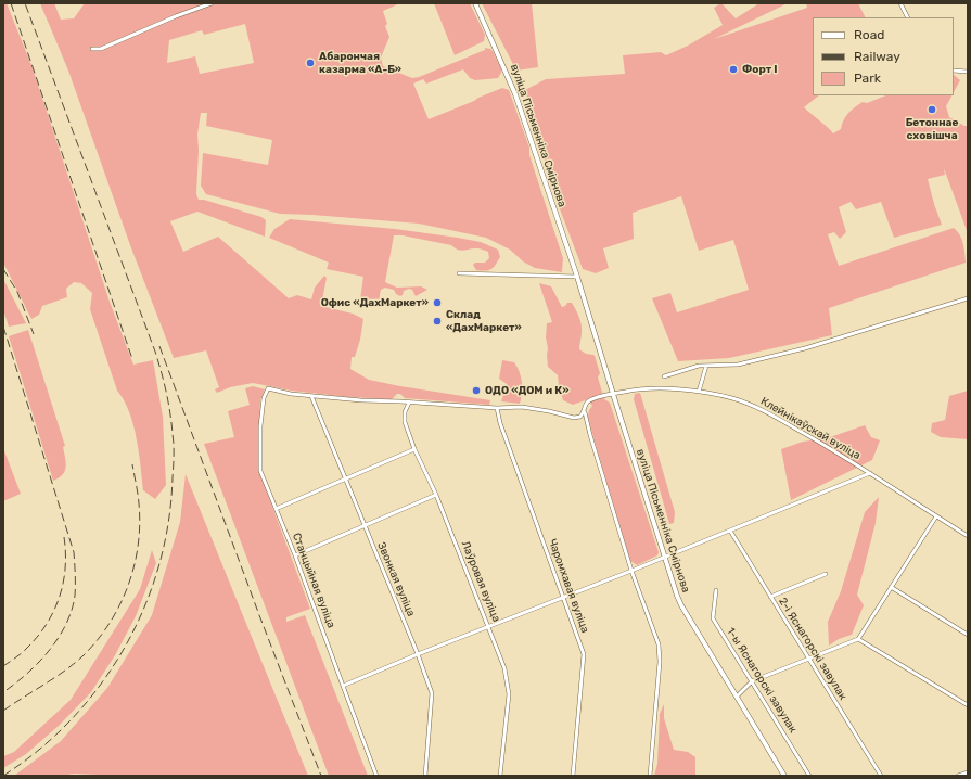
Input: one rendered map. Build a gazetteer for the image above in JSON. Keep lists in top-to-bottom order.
{
  "streets": {
    "main road": ["вуліца Пісьменніка Смірнова"],
    "street": [
      "Клейнікаўскай вуліца",
      "Звонкая вуліца",
      "Станцыйная вуліца",
      "Лаўровая вуліца",
      "Чаромхавая вуліца",
      "2-і Яснагорскі завулак",
      "1-ы Яснагорскі завулак"
    ]
  },
  "crossings": [
    ["вуліца Пісьменніка Смірнова", "Клейнікаўскай вуліца"],
    ["Клейнікаўскай вуліца", "Звонкая вуліца"],
    ["Клейнікаўскай вуліца", "Станцыйная вуліца"],
    ["Клейнікаўскай вуліца", "Лаўровая вуліца"],
    ["Клейнікаўскай вуліца", "Чаромхавая вуліца"],
    ["Клейнікаўскай вуліца", "2-і Яснагорскі завулак"],
    ["Звонкая вуліца", "Станцыйная вуліца"]
  ],
  "places": [
    "Абарончая казарма «А-Б»",
    "Форт I",
    "Бетоннае сховішча",
    "Офис «ДахМаркет»",
    "Склад «ДахМаркет»",
    "ОДО «ДОМ и К»"
  ],
  "legend": ["Road", "Railway", "Park"]
}
